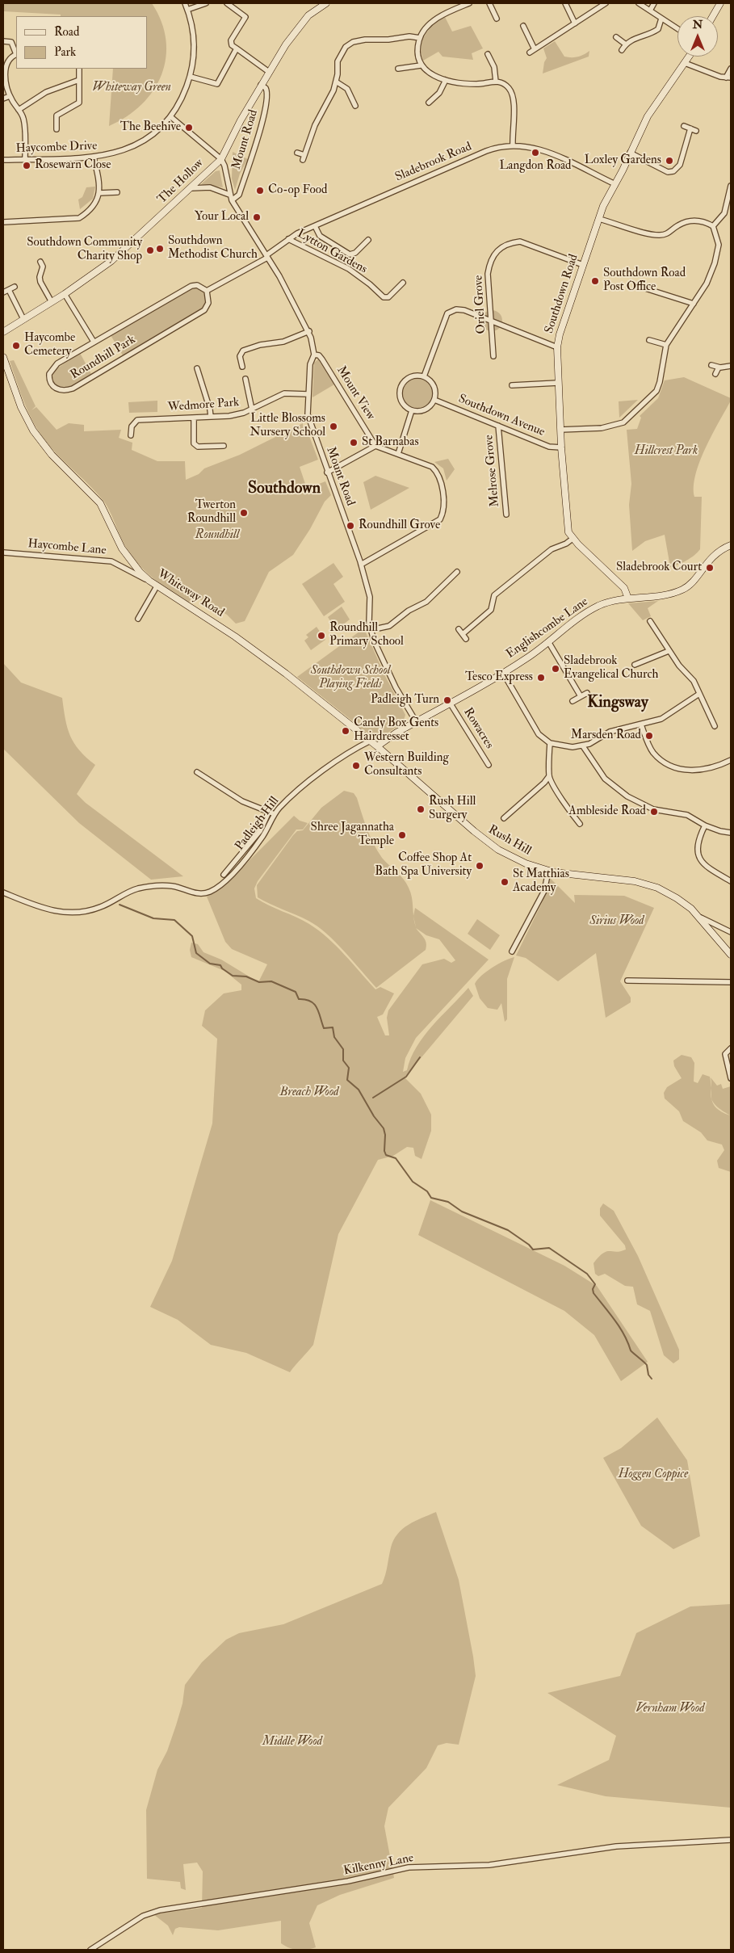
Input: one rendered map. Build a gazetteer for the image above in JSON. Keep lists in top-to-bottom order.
{
  "streets": {
    "street": [
      "Mount Road",
      "Haycombe Drive",
      "Sladebrook Road",
      "The Hollow",
      "Lytton Gardens",
      "Southdown Road",
      "Oriel Grove",
      "Roundhill Park",
      "Mount View",
      "Wedmore Park",
      "Southdown Avenue",
      "Melrose Grove",
      "Haycombe Lane",
      "Whiteway Road",
      "Englishcombe Lane",
      "Rowacres",
      "Padleigh Hill",
      "Rush Hill",
      "Kilkenny Lane"
    ]
  },
  "crossings": [
    ["Mount Road", "Sladebrook Road"],
    ["Mount Road", "The Hollow"],
    ["Mount Road", "Mount View"],
    ["Mount Road", "Wedmore Park"],
    ["Mount Road", "Englishcombe Lane"],
    ["Sladebrook Road", "Lytton Gardens"],
    ["Sladebrook Road", "Southdown Road"],
    ["The Hollow", "Roundhill Park"],
    ["Southdown Road", "Oriel Grove"],
    ["Southdown Road", "Southdown Avenue"],
    ["Southdown Avenue", "Melrose Grove"],
    ["Haycombe Lane", "Whiteway Road"],
    ["Whiteway Road", "Englishcombe Lane"],
    ["Whiteway Road", "Padleigh Hill"],
    ["Whiteway Road", "Rush Hill"],
    ["Englishcombe Lane", "Rowacres"],
    ["Englishcombe Lane", "Rush Hill"]
  ],
  "districts": ["Southdown", "Kingsway"],
  "parks": [
    "Whiteway Green",
    "Hillcrest Park",
    "Roundhill",
    "Southdown School Playing Fields",
    "Sirius Wood",
    "Breach Wood",
    "Hoggen Coppice",
    "Vernham Wood",
    "Middle Wood"
  ],
  "places": [
    "The Beehive",
    "Langdon Road",
    "Loxley Gardens",
    "Rosewarn Close",
    "Co-op Food",
    "Your Local",
    "Southdown Methodist Church",
    "Southdown Community Charity Shop",
    "Southdown Road Post Office",
    "Haycombe Cemetery",
    "Little Blossoms Nursery School",
    "St Barnabas",
    "Twerton Roundhill",
    "Roundhill Grove",
    "Sladebrook Court",
    "Roundhill Primary School",
    "Sladebrook Evangelical Church",
    "Tesco Express",
    "Padleigh Turn",
    "Candy Box Gents Hairdresset",
    "Marsden Road",
    "Western Building Consultants",
    "Rush Hill Surgery",
    "Ambleside Road",
    "Shree Jagannatha Temple",
    "Coffee Shop At Bath Spa University",
    "St Matthias Academy"
  ],
  "legend": ["Road", "Park"],
  "north": "top"
}
